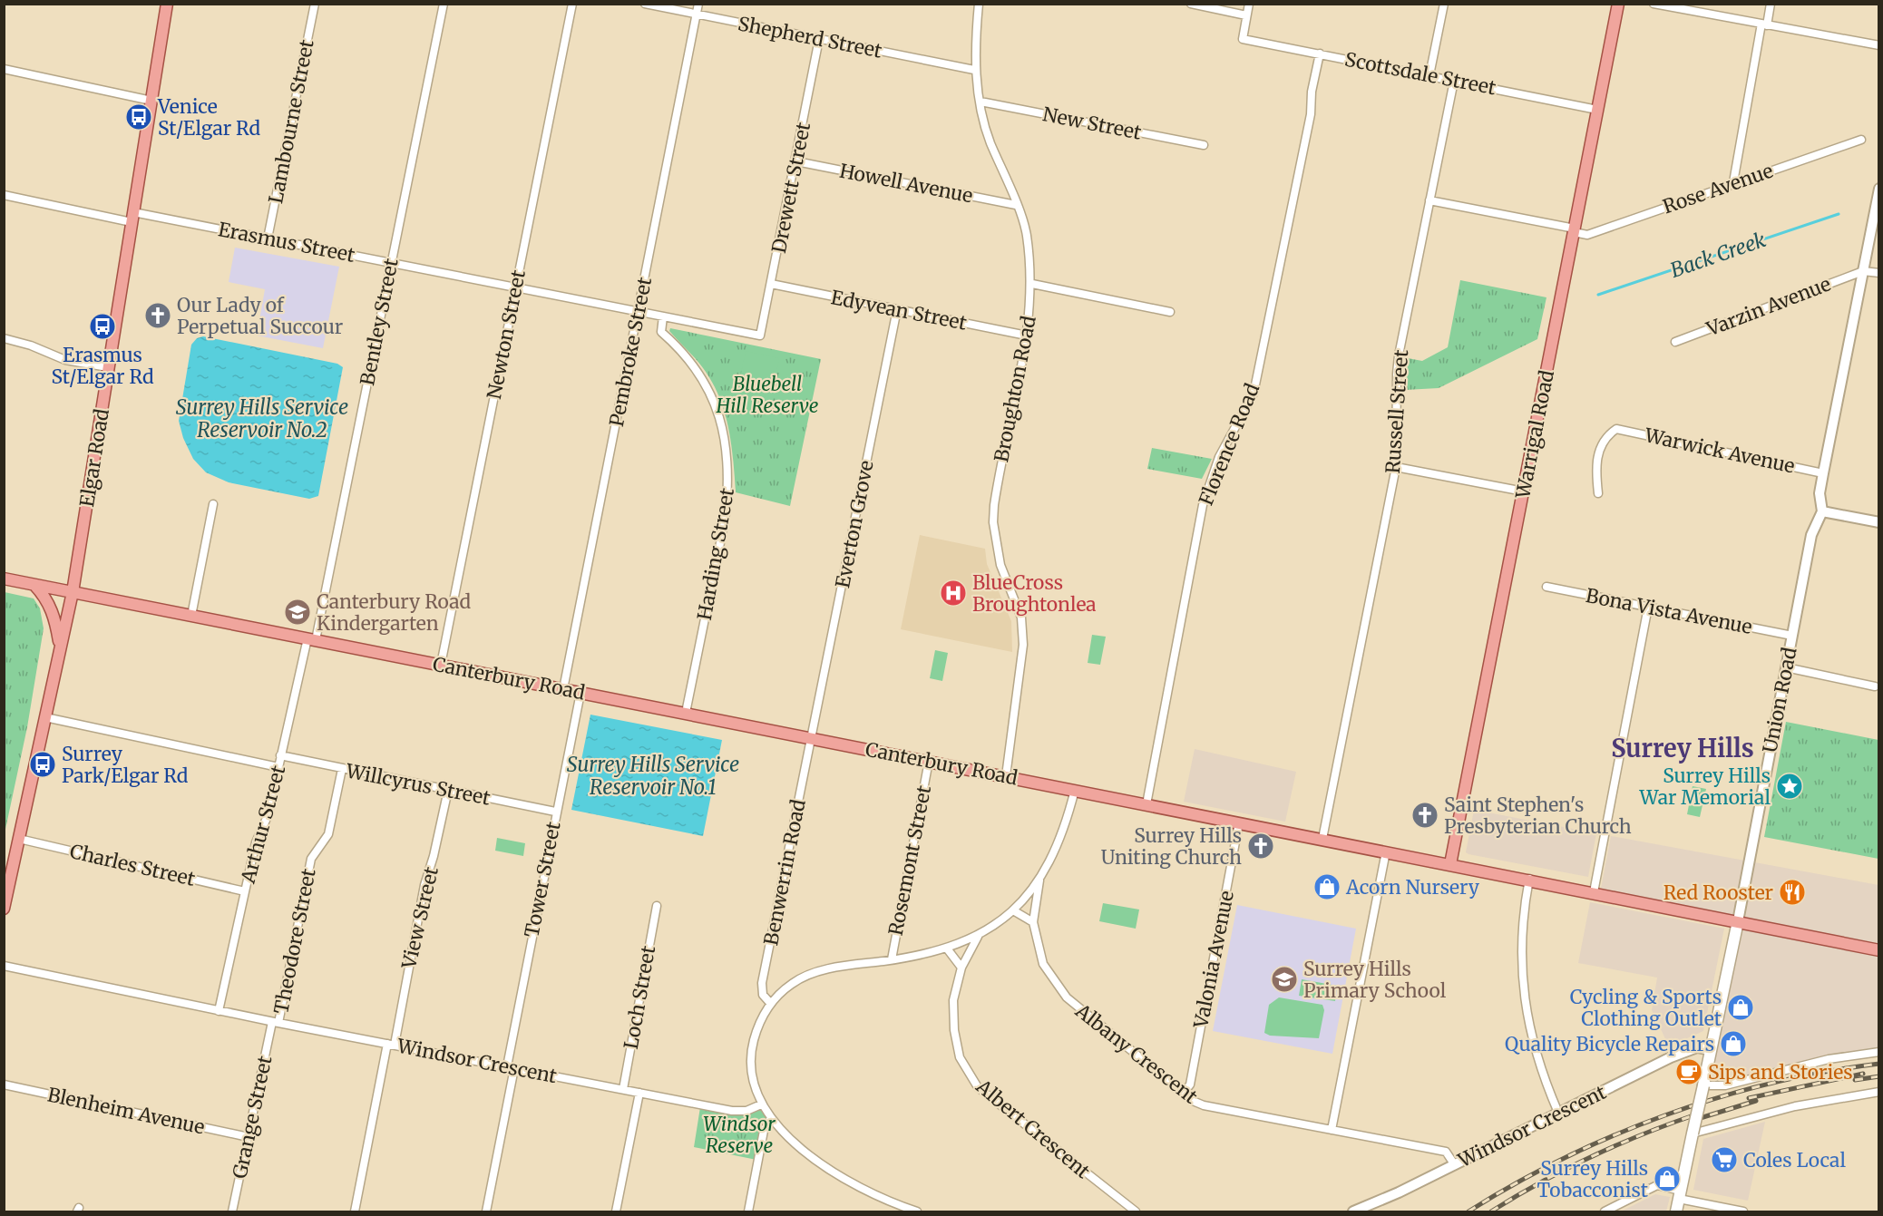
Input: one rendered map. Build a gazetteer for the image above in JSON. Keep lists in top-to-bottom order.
{
  "streets": {
    "main road": [
      "Warrigal Road",
      "Elgar Road",
      "Canterbury Road",
      "Union Road"
    ],
    "street": [
      "Shepherd Street",
      "Scottsdale Street",
      "Lambourne Street",
      "New Street",
      "Howell Avenue",
      "Drewett Street",
      "Rose Avenue",
      "Erasmus Street",
      "Varzin Avenue",
      "Edyvean Street",
      "Bentley Street",
      "Newton Street",
      "Pembroke Street",
      "Broughton Road",
      "Russell Street",
      "Florence Road",
      "Warwick Avenue",
      "Everton Grove",
      "Harding Street",
      "Bona Vista Avenue",
      "Willcyrus Street",
      "Arthur Street",
      "Rosemont Street",
      "Charles Street",
      "Benwerrin Road",
      "Tower Street",
      "View Street",
      "Theodore Street",
      "Valonia Avenue",
      "Loch Street",
      "Albany Crescent",
      "Windsor Crescent",
      "Blenheim Avenue",
      "Grange Street",
      "Albert Crescent"
    ]
  },
  "crossings": [
    ["Shepherd Street", "Drewett Street"],
    ["Shepherd Street", "Pembroke Street"],
    ["Shepherd Street", "Broughton Road"],
    ["Scottsdale Street", "Russell Street"],
    ["Scottsdale Street", "Warrigal Road"],
    ["Scottsdale Street", "Florence Road"],
    ["Lambourne Street", "Erasmus Street"],
    ["New Street", "Broughton Road"],
    ["Howell Avenue", "Drewett Street"],
    ["Howell Avenue", "Broughton Road"],
    ["Drewett Street", "Erasmus Street"],
    ["Drewett Street", "Edyvean Street"],
    ["Rose Avenue", "Russell Street"],
    ["Rose Avenue", "Warrigal Road"],
    ["Erasmus Street", "Bentley Street"],
    ["Erasmus Street", "Newton Street"],
    ["Erasmus Street", "Pembroke Street"],
    ["Erasmus Street", "Elgar Road"],
    ["Erasmus Street", "Harding Street"],
    ["Varzin Avenue", "Union Road"],
    ["Edyvean Street", "Broughton Road"],
    ["Edyvean Street", "Everton Grove"],
    ["Bentley Street", "Canterbury Road"],
    ["Bentley Street", "Arthur Street"],
    ["Newton Street", "Canterbury Road"],
    ["Pembroke Street", "Canterbury Road"],
    ["Broughton Road", "Canterbury Road"],
    ["Russell Street", "Canterbury Road"],
    ["Warrigal Road", "Canterbury Road"],
    ["Florence Road", "Canterbury Road"],
    ["Warwick Avenue", "Union Road"],
    ["Elgar Road", "Canterbury Road"],
    ["Elgar Road", "Charles Street"],
    ["Everton Grove", "Canterbury Road"],
    ["Everton Grove", "Benwerrin Road"],
    ["Harding Street", "Canterbury Road"],
    ["Bona Vista Avenue", "Union Road"],
    ["Canterbury Road", "Union Road"],
    ["Canterbury Road", "Arthur Street"],
    ["Canterbury Road", "Rosemont Street"],
    ["Canterbury Road", "Benwerrin Road"],
    ["Canterbury Road", "Tower Street"],
    ["Canterbury Road", "Valonia Avenue"],
    ["Union Road", "Windsor Crescent"],
    ["Willcyrus Street", "Arthur Street"],
    ["Willcyrus Street", "Tower Street"],
    ["Willcyrus Street", "View Street"],
    ["Willcyrus Street", "Theodore Street"],
    ["Arthur Street", "Charles Street"],
    ["Arthur Street", "Windsor Crescent"],
    ["Tower Street", "Windsor Crescent"],
    ["View Street", "Windsor Crescent"],
    ["Theodore Street", "Windsor Crescent"],
    ["Theodore Street", "Grange Street"],
    ["Valonia Avenue", "Albany Crescent"],
    ["Loch Street", "Windsor Crescent"],
    ["Albany Crescent", "Windsor Crescent"],
    ["Windsor Crescent", "Grange Street"],
    ["Blenheim Avenue", "Grange Street"]
  ],
  "districts": ["Surrey Hills"],
  "water": ["Back Creek", "Surrey Hills Service Reservoir No.2", "Surrey Hills Service Reservoir No.1"],
  "parks": ["Bluebell Hill Reserve", "Windsor Reserve"],
  "places": {
    "bus stop": ["Venice St/Elgar Rd", "Erasmus St/Elgar Rd", "Surrey Park/Elgar Rd"],
    "church": ["Our Lady of Perpetual Succour", "Saint Stephen's Presbyterian Church", "Surrey Hills Uniting Church"],
    "hospital": ["BlueCross Broughtonlea"],
    "school or university": ["Canterbury Road Kindergarten", "Surrey Hills Primary School"],
    "place": ["Surrey Hills War Memorial"],
    "shop": [
      "Acorn Nursery",
      "Cycling & Sports Clothing Outlet",
      "Quality Bicycle Repairs",
      "Surrey Hills Tobacconist"
    ],
    "restaurant": ["Red Rooster"],
    "cafe": ["Sips and Stories"],
    "supermarket": ["Coles Local"]
  }
}
